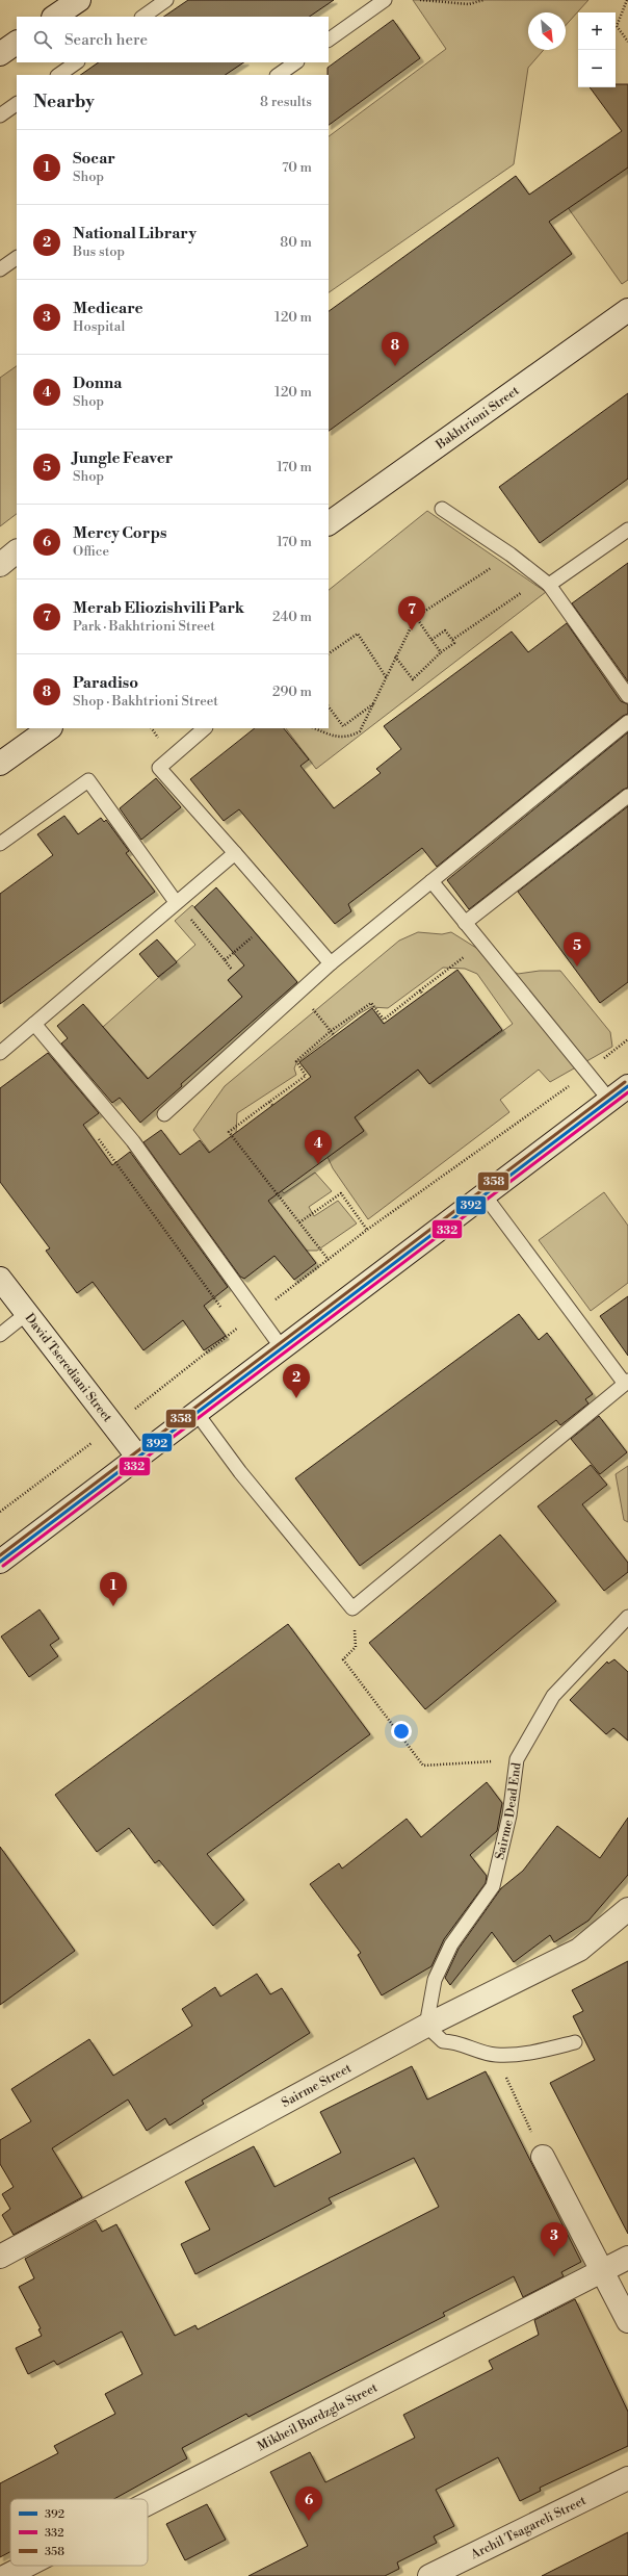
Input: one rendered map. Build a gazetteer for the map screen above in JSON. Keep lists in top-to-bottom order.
{
  "streets": {
    "street": [
      "Bakhtrioni Street",
      "David Tserediani Street",
      "Sairme Street",
      "Mikheil Burdzgla Street",
      "Archil Tsagareli Street"
    ],
    "lane": ["Sairme Dead End"]
  },
  "crossings": [
    ["Sairme Dead End", "Sairme Street"]
  ],
  "lines": ["transit line 358", "transit line 392", "transit line 332"],
  "legend": ["392", "332", "358"],
  "north": "bottom right",
  "page": {
    "map_buttons": ["+", "−"],
    "search": "Search here",
    "heading": ["Nearby", "8 results"],
    "list": [
      {
        "mark": "1",
        "name": "Socar",
        "note": "Shop",
        "value": "70 m"
      },
      {
        "mark": "2",
        "name": "National Library",
        "note": "Bus stop",
        "value": "80 m"
      },
      {
        "mark": "3",
        "name": "Medicare",
        "note": "Hospital",
        "value": "120 m"
      },
      {
        "mark": "4",
        "name": "Donna",
        "note": "Shop",
        "value": "120 m"
      },
      {
        "mark": "5",
        "name": "Jungle Feaver",
        "note": "Shop",
        "value": "170 m"
      },
      {
        "mark": "6",
        "name": "Mercy Corps",
        "note": "Office",
        "value": "170 m"
      },
      {
        "mark": "7",
        "name": "Merab Eliozishvili Park",
        "note": "Park · Bakhtrioni Street",
        "value": "240 m"
      },
      {
        "mark": "8",
        "name": "Paradiso",
        "note": "Shop · Bakhtrioni Street",
        "value": "290 m"
      }
    ],
    "pins": [
      "8",
      "7",
      "5",
      "4",
      "2",
      "1",
      "3",
      "6"
    ]
  }
}
